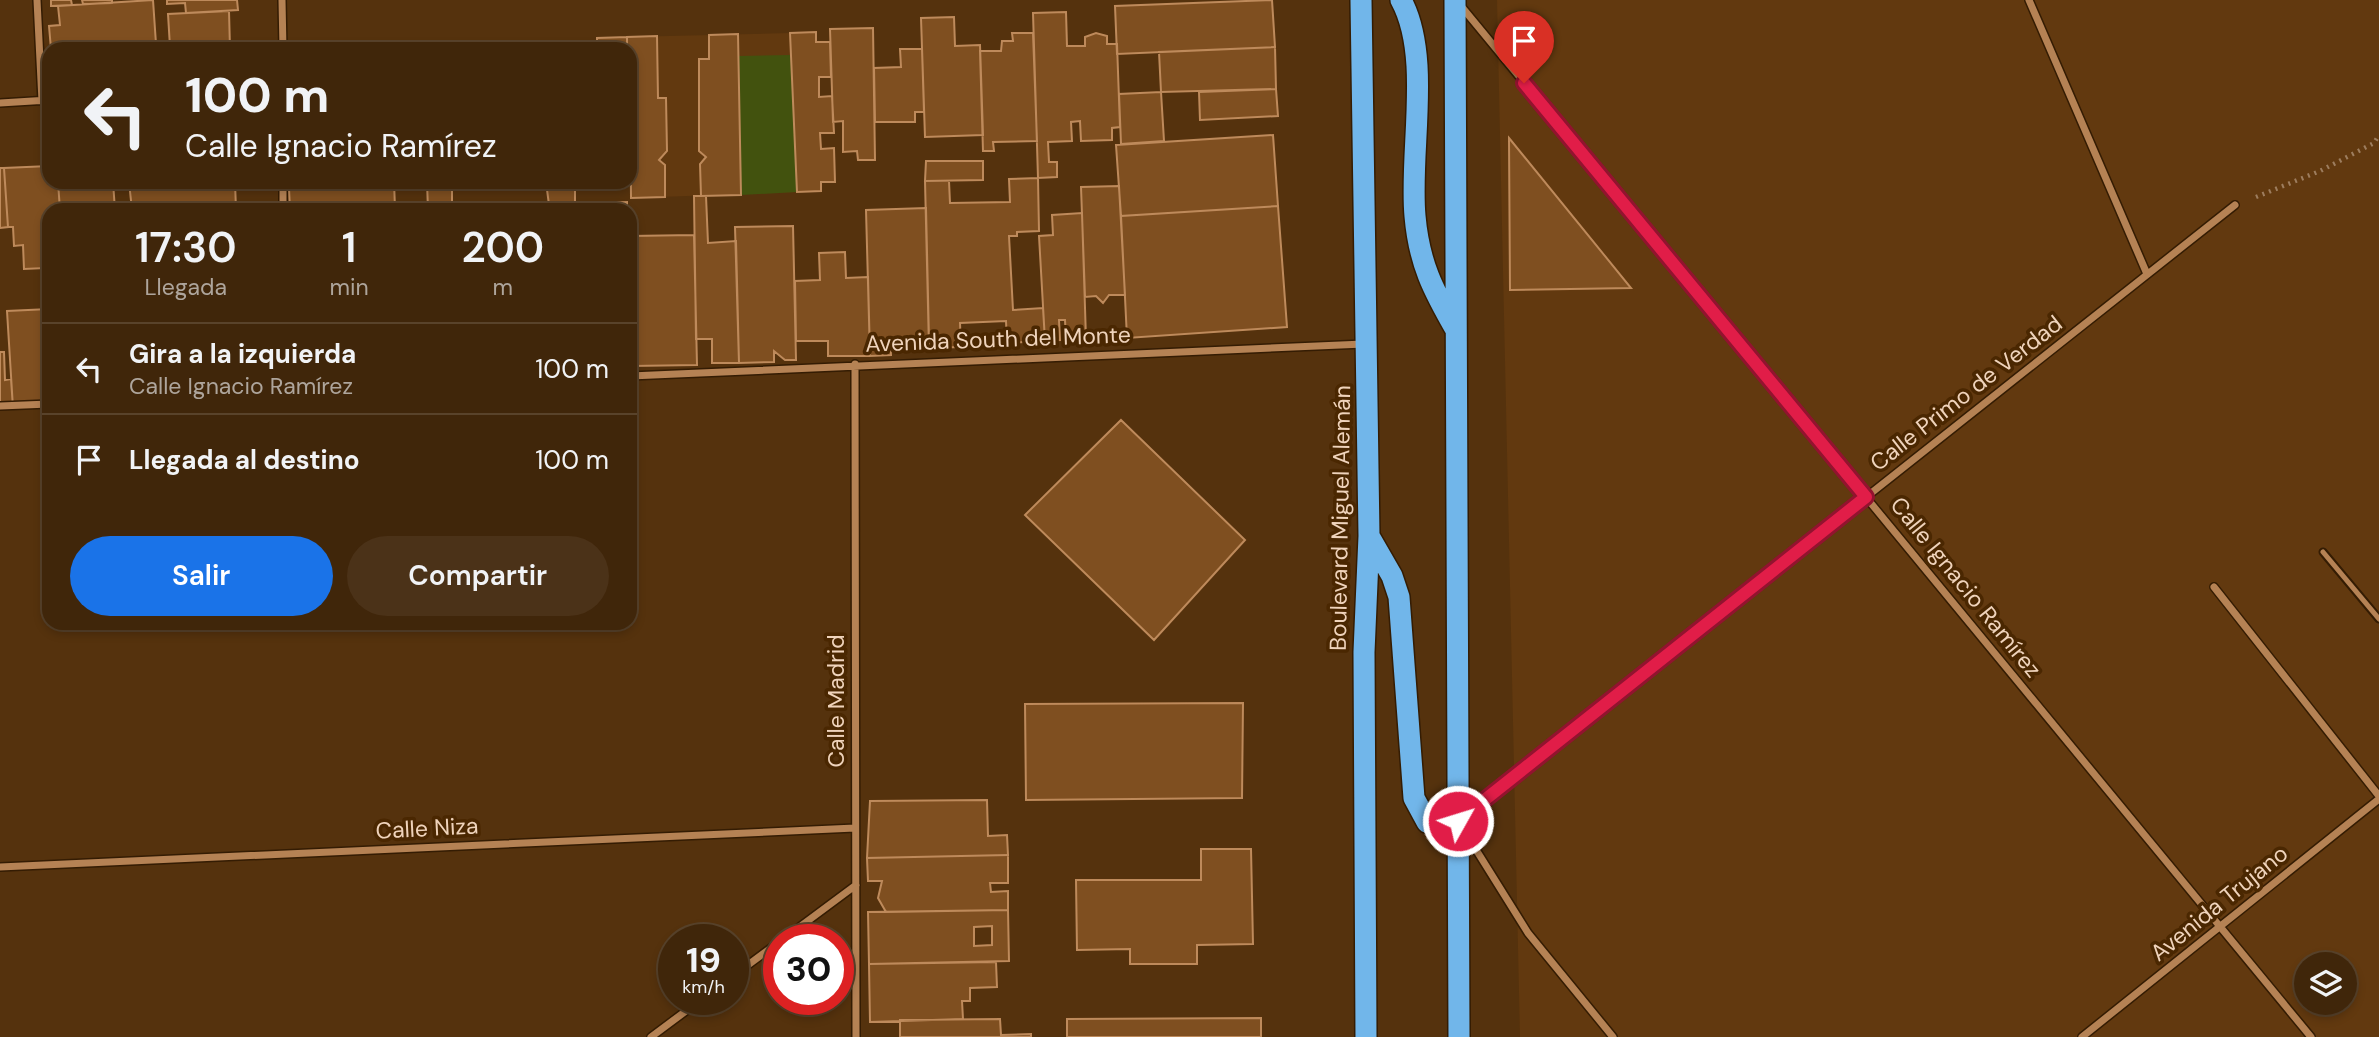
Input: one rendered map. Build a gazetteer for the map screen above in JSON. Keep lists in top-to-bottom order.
{
  "streets": {
    "highway": ["Boulevard Miguel Alemán"],
    "street": [
      "Avenida South del Monte",
      "Calle Primo de Verdad",
      "Calle Ignacio Ramírez",
      "Calle Madrid",
      "Calle Niza",
      "Avenida Trujano"
    ]
  },
  "crossings": [
    ["Avenida South del Monte", "Boulevard Miguel Alemán"],
    ["Avenida South del Monte", "Calle Madrid"],
    ["Calle Primo de Verdad", "Calle Ignacio Ramírez"],
    ["Calle Ignacio Ramírez", "Avenida Trujano"],
    ["Calle Madrid", "Calle Niza"]
  ],
  "page": {
    "turn": ["100 m", "Calle Ignacio Ramírez"],
    "eta": [
      "17:30",
      "Llegada",
      "1",
      "min",
      "200",
      "m"
    ],
    "list": [
      {
        "name": "Gira a la izquierda",
        "note": "Calle Ignacio Ramírez",
        "value": "100 m"
      },
      {
        "name": "Llegada al destino",
        "value": "100 m"
      }
    ],
    "buttons": ["Salir", "Compartir"],
    "speed": "19 km/h",
    "limit": "30"
  }
}
